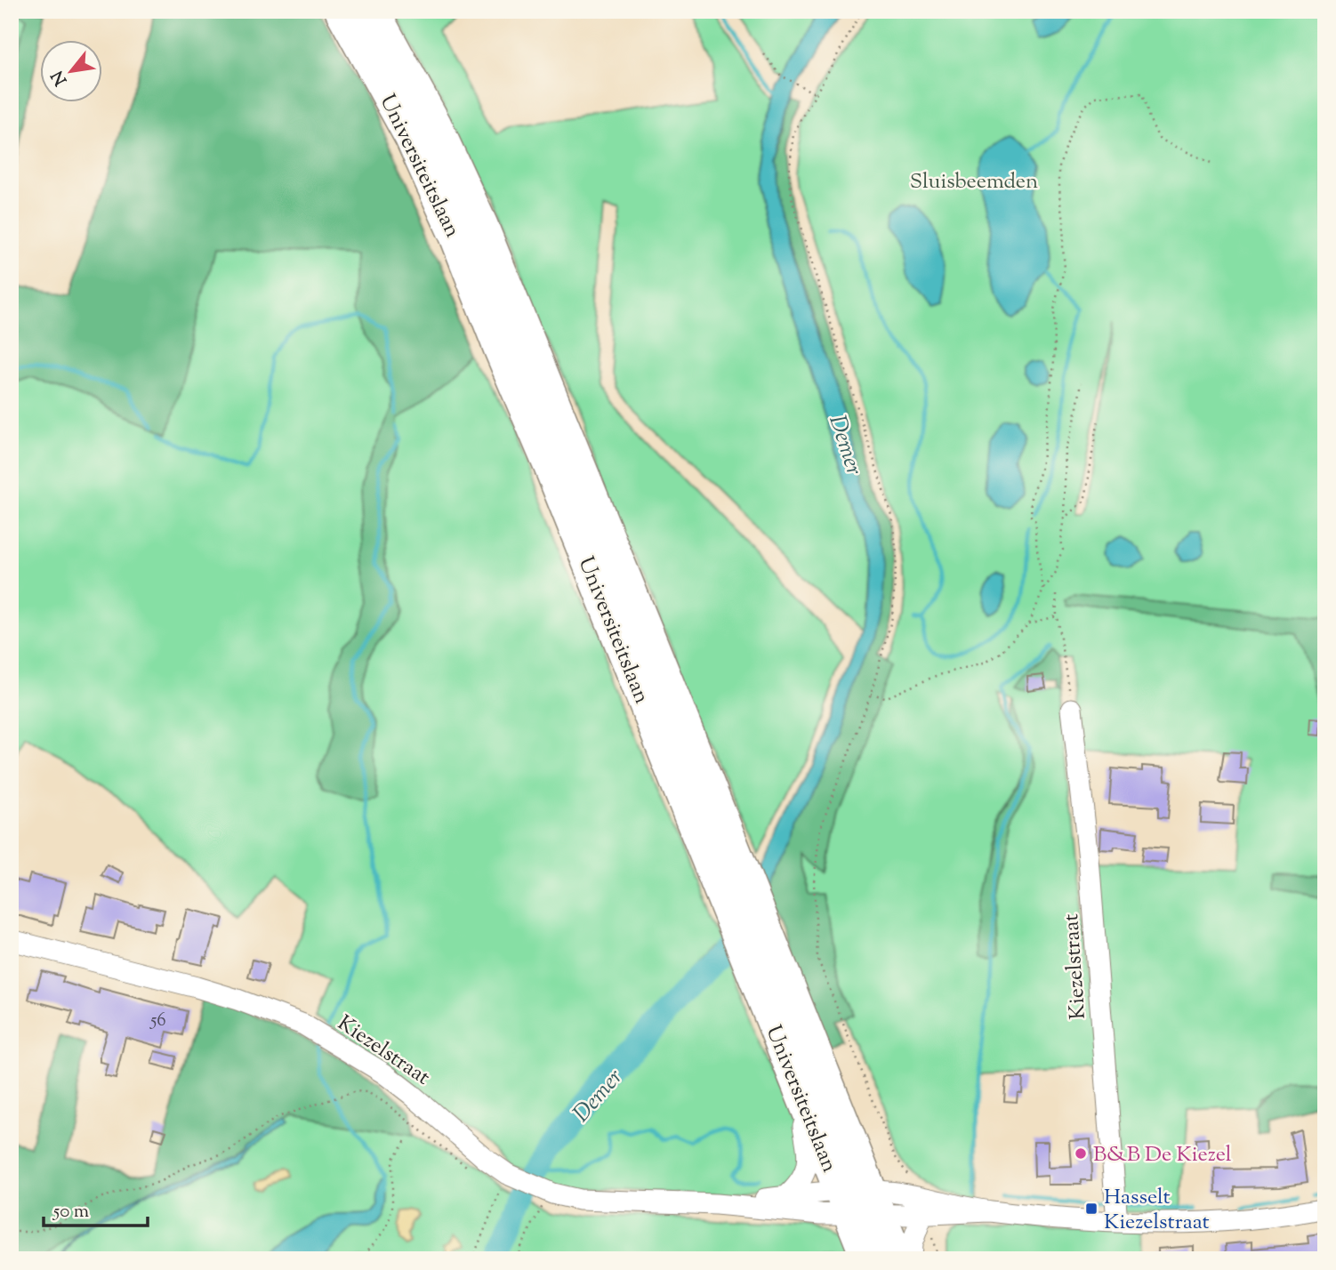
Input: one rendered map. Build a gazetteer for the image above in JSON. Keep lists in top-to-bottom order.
{
  "streets": {
    "highway": ["Universiteitslaan"],
    "street": ["Kiezelstraat"]
  },
  "crossings": [
    ["Universiteitslaan", "Kiezelstraat"]
  ],
  "water": ["Demer"],
  "parks": ["Sluisbeemden"],
  "places": {
    "other": ["B&B De Kiezel"],
    "transit": ["Hasselt Kiezelstraat"]
  },
  "house_numbers": ["56"],
  "scale_bar": "50 m",
  "north": "bottom left"
}
